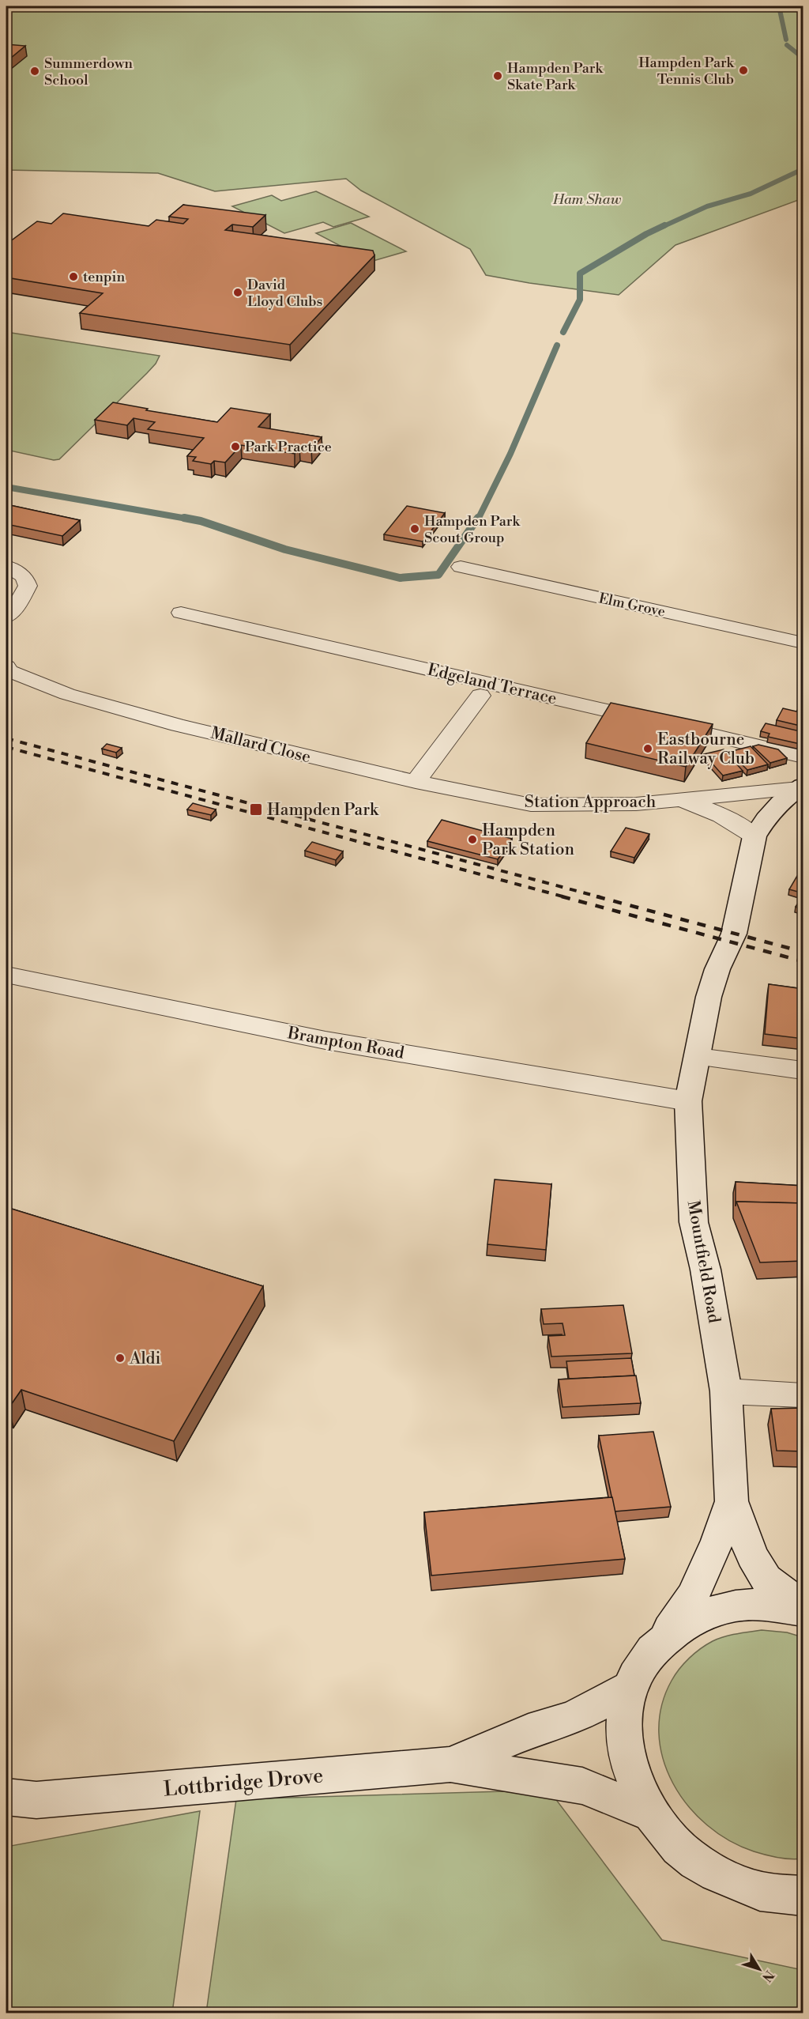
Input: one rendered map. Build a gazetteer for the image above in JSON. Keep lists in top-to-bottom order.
{
  "streets": {
    "street": [
      "Elm Grove",
      "Edgeland Terrace",
      "Mallard Close",
      "Station Approach",
      "Brampton Road",
      "Mountfield Road",
      "Lottbridge Drove"
    ]
  },
  "crossings": [
    ["Mallard Close", "Station Approach"],
    ["Station Approach", "Mountfield Road"],
    ["Brampton Road", "Mountfield Road"]
  ],
  "parks": ["Ham Shaw"],
  "places": {
    "other": [
      "Hampden Park Tennis Club",
      "Summerdown School",
      "Hampden Park Skate Park",
      "tenpin",
      "David Lloyd Clubs",
      "Park Practice",
      "Hampden Park Scout Group",
      "Eastbourne Railway Club",
      "Hampden Park Station",
      "Aldi"
    ],
    "transit": ["Hampden Park"]
  },
  "north": "bottom right"
}
